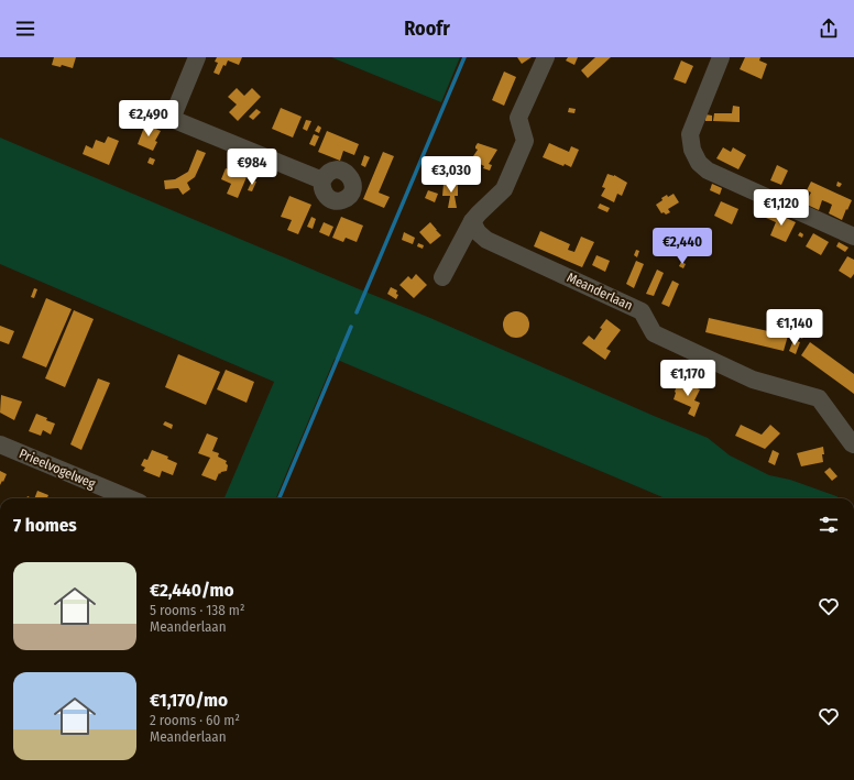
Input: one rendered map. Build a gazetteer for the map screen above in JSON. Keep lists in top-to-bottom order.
{
  "streets": {
    "street": ["Meanderlaan", "Prieelvogelweg"]
  },
  "page": {
    "header": "Roofr",
    "price": [
      "€2,490",
      "€984",
      "€3,030",
      "€1,120",
      "€2,440",
      "€1,140",
      "€1,170"
    ],
    "heading": "7 homes",
    "list": [
      {
        "name": "€2,440/mo",
        "note": "5 rooms · 138 m² · Meanderlaan"
      },
      {
        "name": "€1,170/mo",
        "note": "2 rooms · 60 m² · Meanderlaan"
      }
    ]
  }
}
